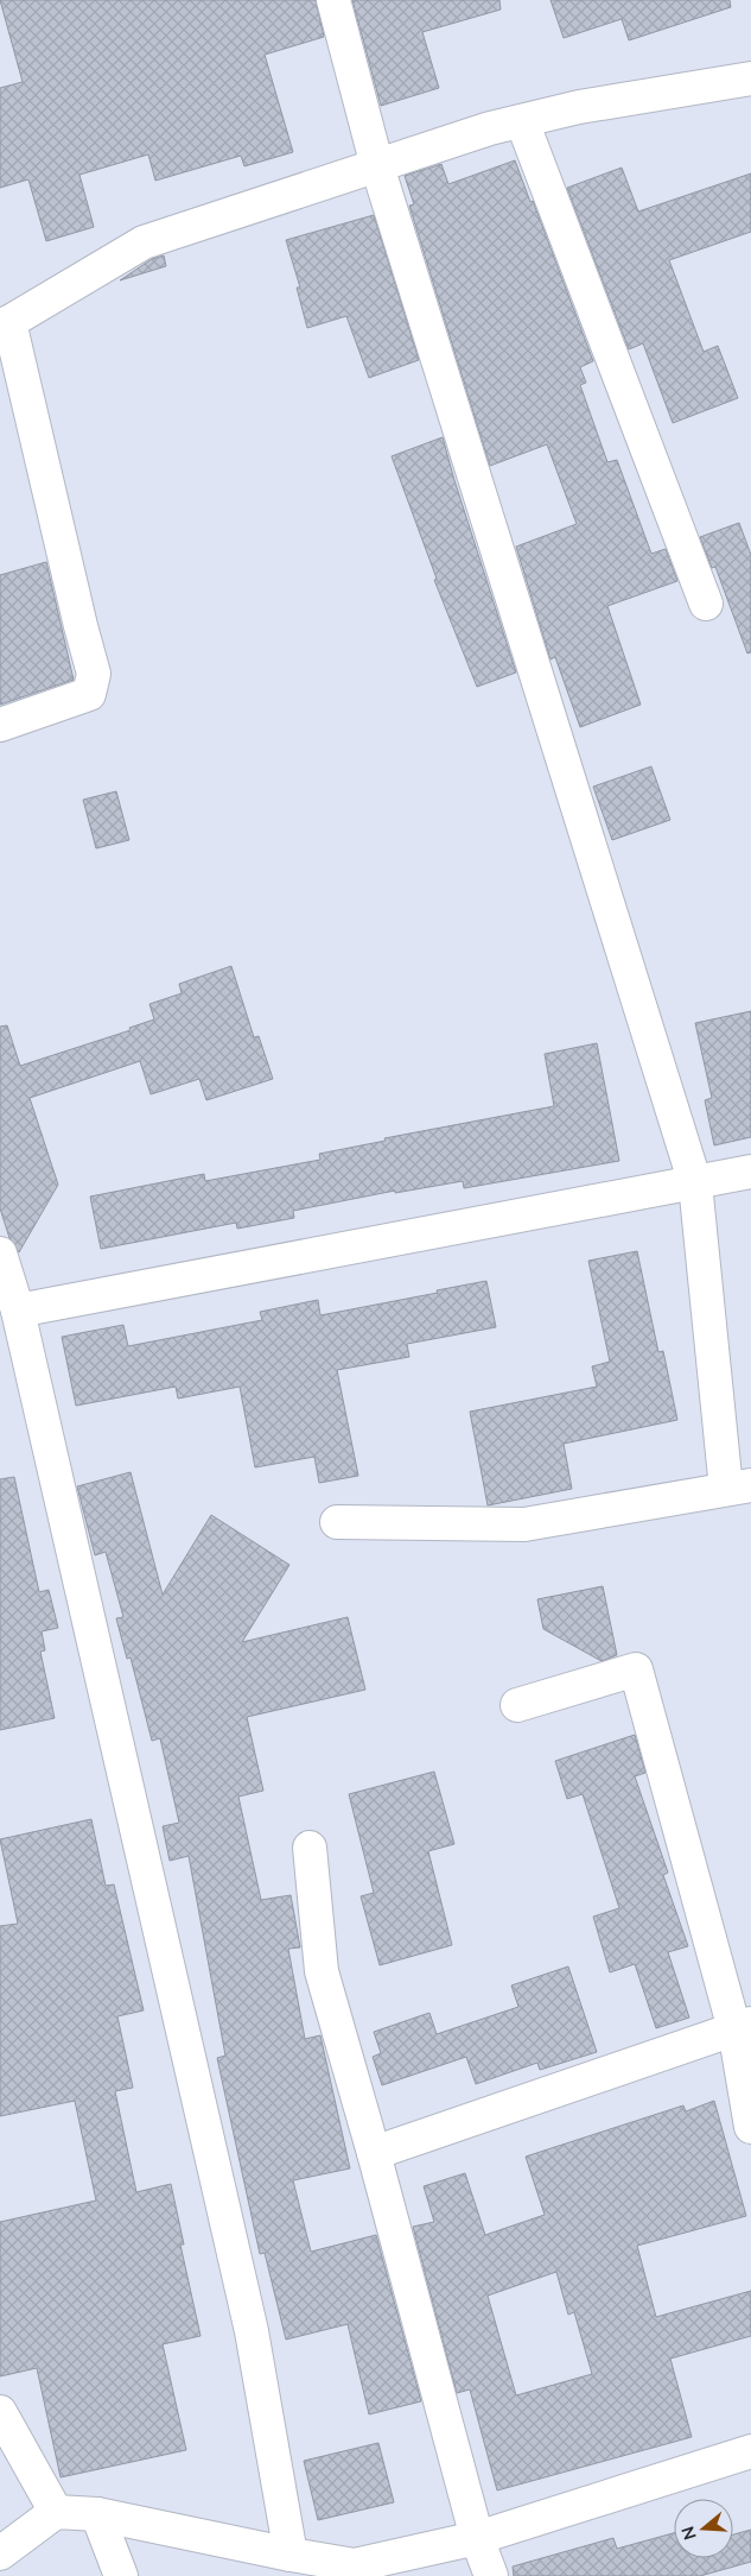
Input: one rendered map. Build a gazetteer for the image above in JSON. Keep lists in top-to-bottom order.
{
  "north": "left"
}
